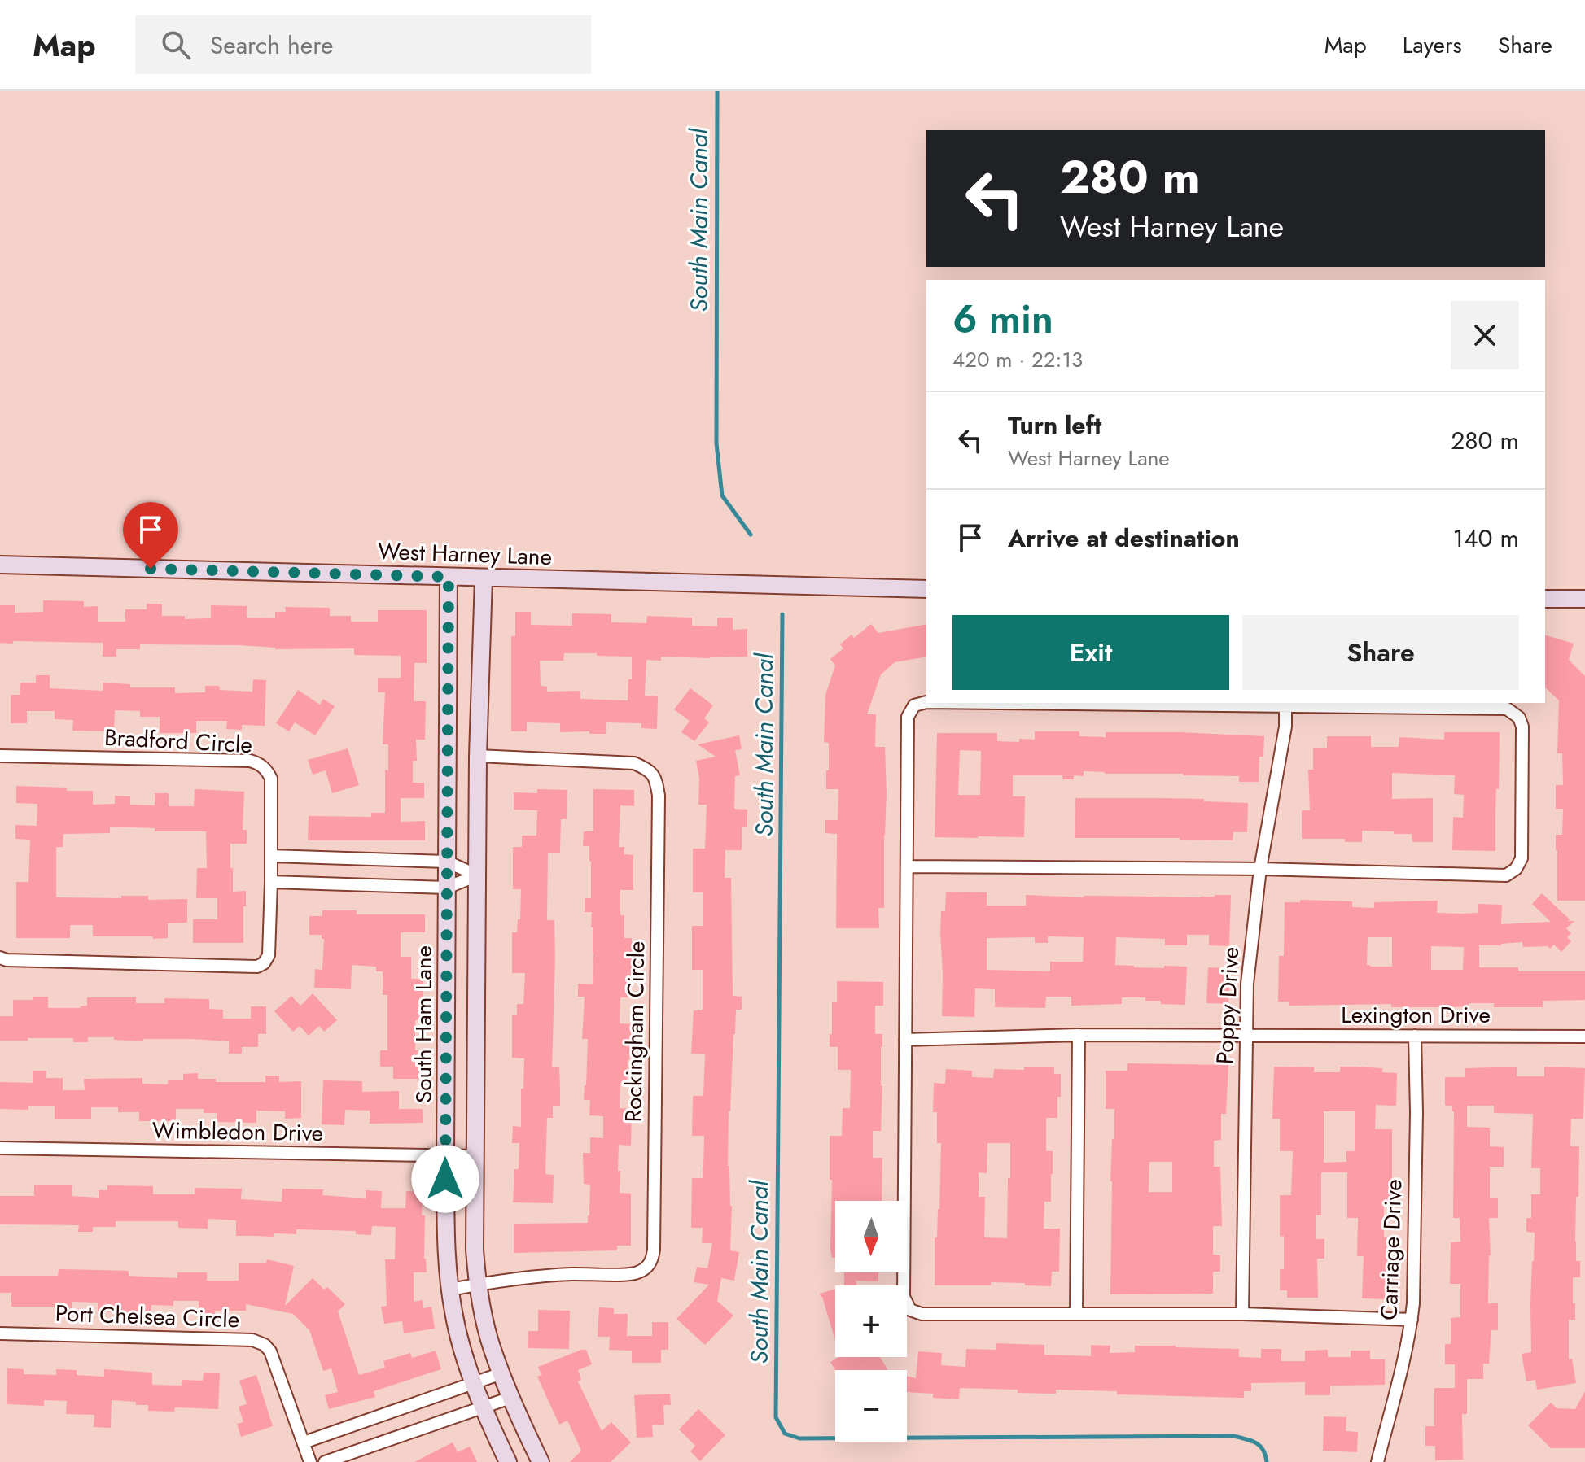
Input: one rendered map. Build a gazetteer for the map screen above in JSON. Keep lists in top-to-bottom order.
{
  "streets": {
    "main road": ["West Harney Lane", "South Ham Lane"],
    "street": [
      "Bradford Circle",
      "Poppy Drive",
      "Lexington Drive",
      "Rockingham Circle",
      "Wimbledon Drive",
      "Carriage Drive",
      "Port Chelsea Circle"
    ]
  },
  "crossings": [
    ["West Harney Lane", "South Ham Lane"],
    ["Poppy Drive", "Lexington Drive"],
    ["Lexington Drive", "Carriage Drive"],
    ["South Ham Lane", "Rockingham Circle"],
    ["South Ham Lane", "Wimbledon Drive"]
  ],
  "water": ["South Main Canal"],
  "north": "bottom",
  "page": {
    "header": "Map",
    "search": "Search here",
    "nav": ["Map", "Layers", "Share"],
    "turn": ["280 m", "West Harney Lane"],
    "heading": ["6 min", "420 m · 22:13"],
    "list": [
      {
        "name": "Turn left",
        "note": "West Harney Lane",
        "value": "280 m"
      },
      {
        "name": "Arrive at destination",
        "value": "140 m"
      }
    ],
    "buttons": ["Exit", "Share"],
    "map_buttons": ["+", "−"]
  }
}
